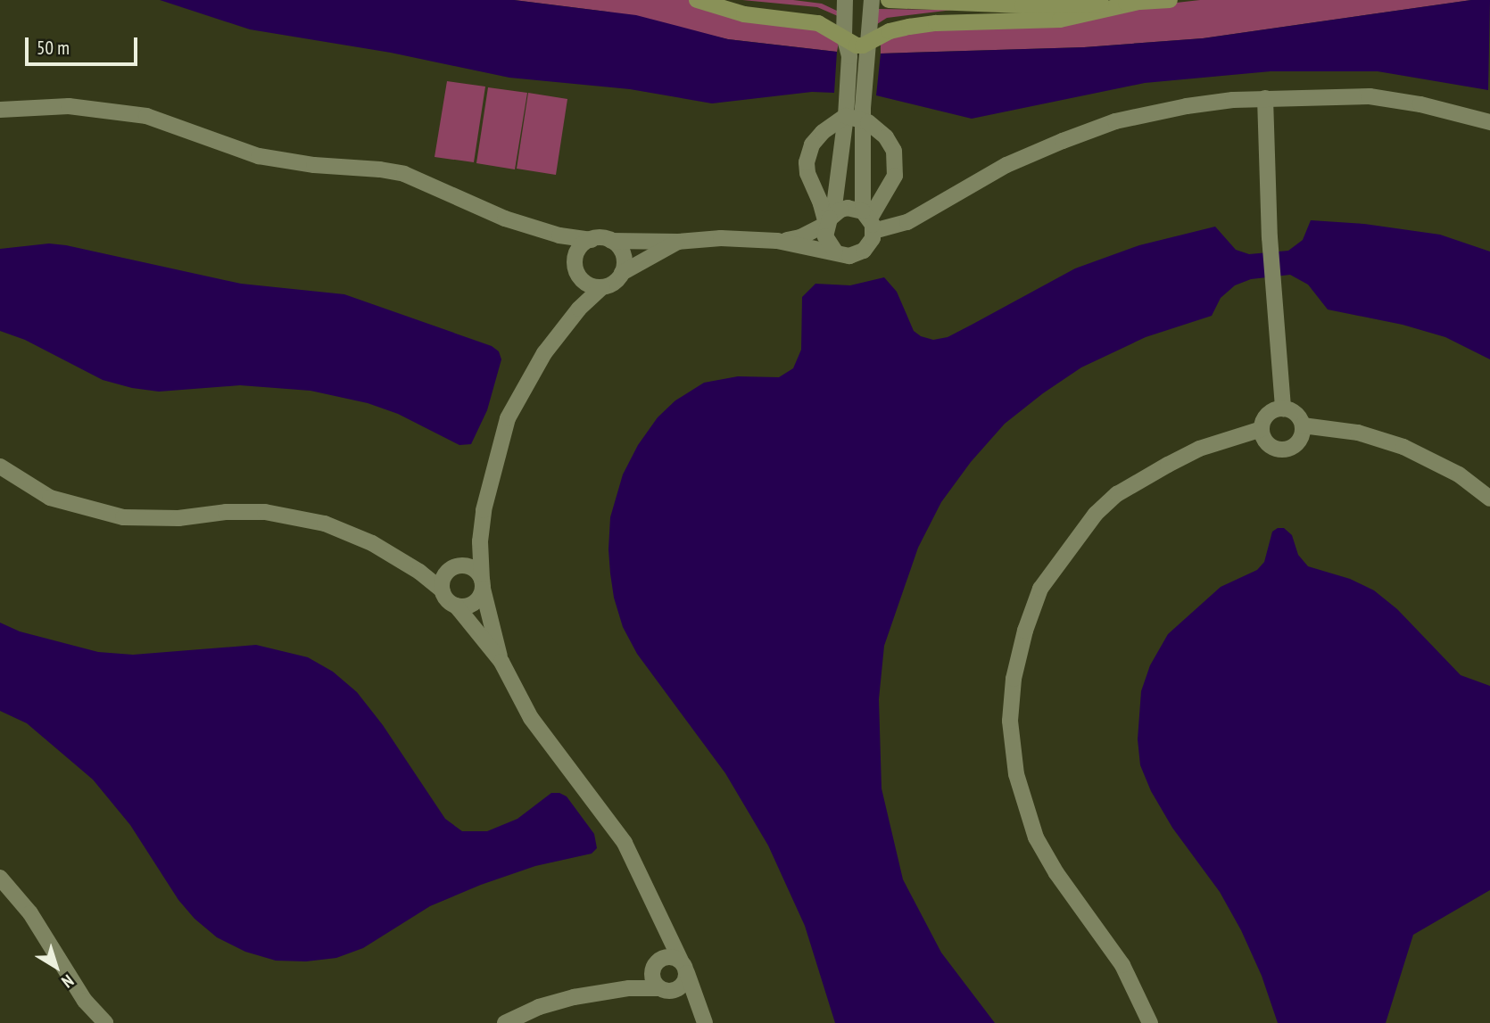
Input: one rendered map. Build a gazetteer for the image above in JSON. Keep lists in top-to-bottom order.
{
  "scale_bar": "50 m",
  "north": "bottom right"
}
